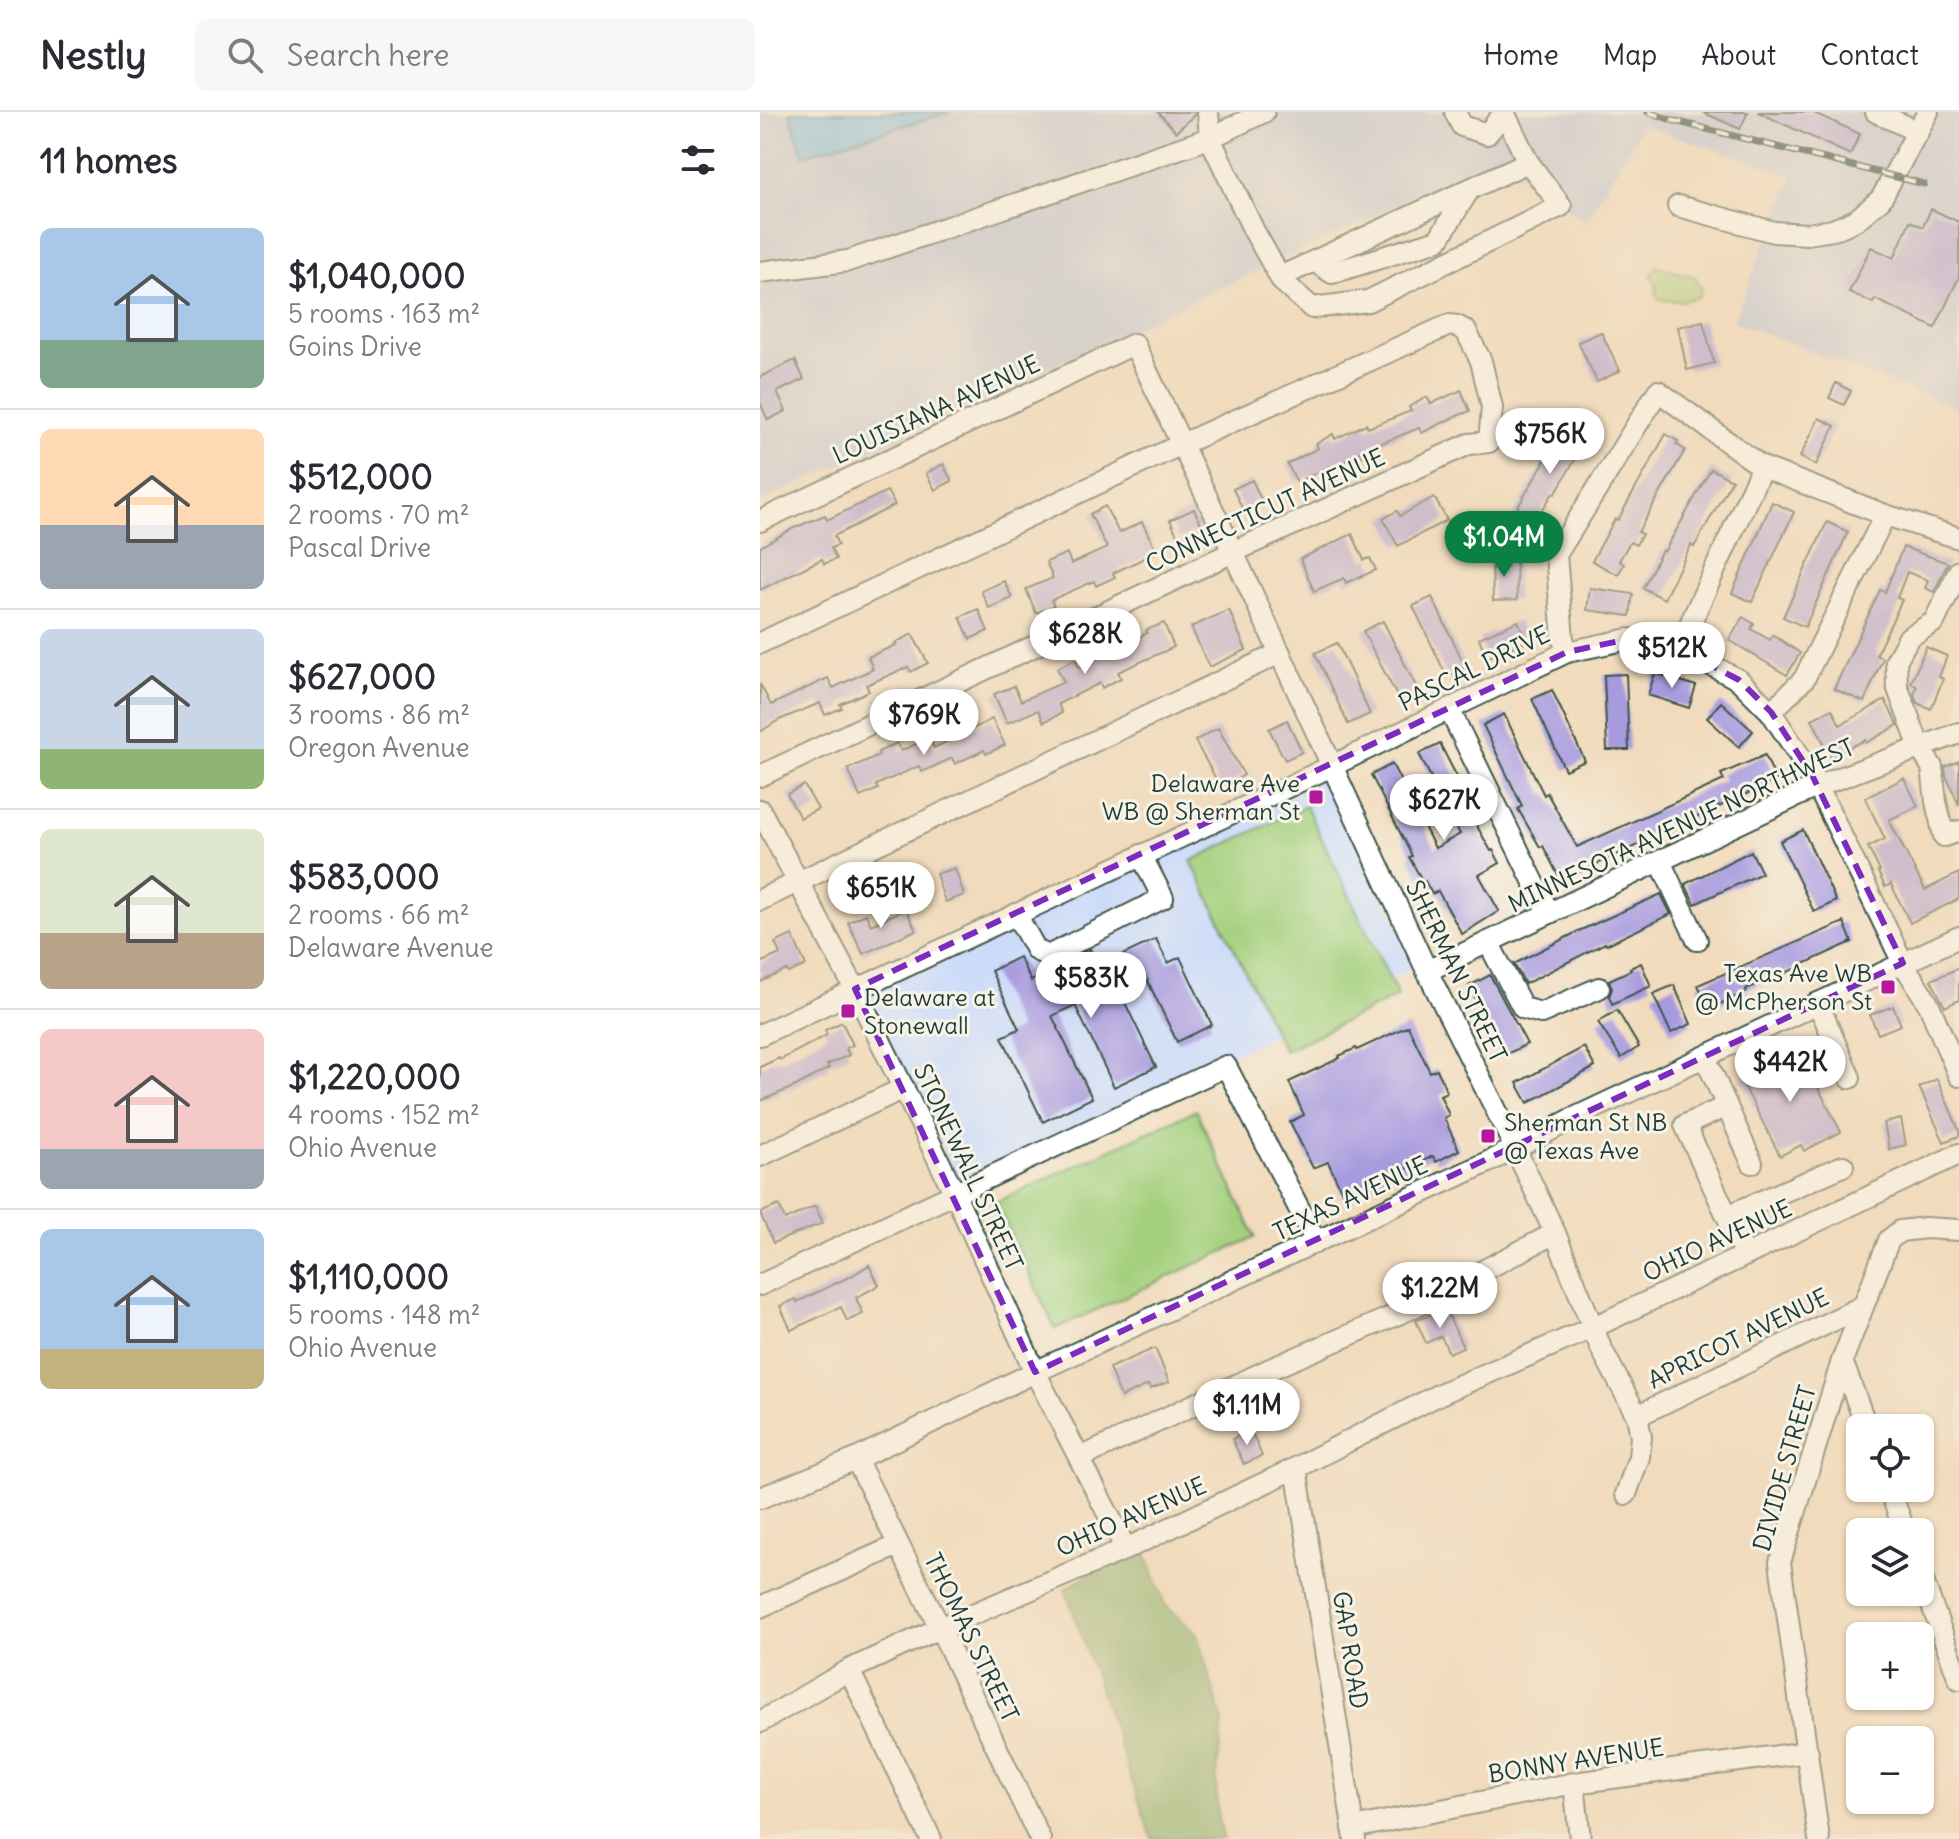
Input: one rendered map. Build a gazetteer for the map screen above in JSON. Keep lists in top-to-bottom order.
{
  "streets": {
    "street": [
      "LOUISIANA AVENUE",
      "CONNECTICUT AVENUE",
      "PASCAL DRIVE",
      "MINNESOTA AVENUE NORTHWEST",
      "SHERMAN STREET",
      "STONEWALL STREET",
      "TEXAS AVENUE",
      "OHIO AVENUE",
      "APRICOT AVENUE",
      "DIVIDE STREET",
      "THOMAS STREET",
      "GAP ROAD",
      "BONNY AVENUE"
    ]
  },
  "crossings": [
    ["LOUISIANA AVENUE", "SHERMAN STREET"],
    ["CONNECTICUT AVENUE", "SHERMAN STREET"],
    ["PASCAL DRIVE", "MINNESOTA AVENUE NORTHWEST"],
    ["PASCAL DRIVE", "SHERMAN STREET"],
    ["PASCAL DRIVE", "STONEWALL STREET"],
    ["PASCAL DRIVE", "TEXAS AVENUE"],
    ["MINNESOTA AVENUE NORTHWEST", "SHERMAN STREET"],
    ["SHERMAN STREET", "TEXAS AVENUE"],
    ["SHERMAN STREET", "OHIO AVENUE"],
    ["SHERMAN STREET", "APRICOT AVENUE"],
    ["STONEWALL STREET", "TEXAS AVENUE"],
    ["STONEWALL STREET", "OHIO AVENUE"],
    ["TEXAS AVENUE", "THOMAS STREET"],
    ["OHIO AVENUE", "THOMAS STREET"],
    ["OHIO AVENUE", "GAP ROAD"],
    ["APRICOT AVENUE", "DIVIDE STREET"],
    ["DIVIDE STREET", "BONNY AVENUE"],
    ["GAP ROAD", "BONNY AVENUE"]
  ],
  "places": {
    "transit": [
      "Delaware Ave WB @ Sherman St",
      "Texas Ave WB @ McPherson St",
      "Delaware at Stonewall",
      "Sherman St NB @ Texas Ave"
    ]
  },
  "page": {
    "header": "Nestly",
    "search": "Search here",
    "nav": [
      "Home",
      "Map",
      "About",
      "Contact"
    ],
    "heading": "11 homes",
    "list": [
      {
        "name": "$1,040,000",
        "note": "5 rooms · 163 m² · Goins Drive"
      },
      {
        "name": "$512,000",
        "note": "2 rooms · 70 m² · Pascal Drive"
      },
      {
        "name": "$627,000",
        "note": "3 rooms · 86 m² · Oregon Avenue"
      },
      {
        "name": "$583,000",
        "note": "2 rooms · 66 m² · Delaware Avenue"
      },
      {
        "name": "$1,220,000",
        "note": "4 rooms · 152 m² · Ohio Avenue"
      },
      {
        "name": "$1,110,000",
        "note": "5 rooms · 148 m² · Ohio Avenue"
      }
    ],
    "price": [
      "$756K",
      "$1.04M",
      "$628K",
      "$512K",
      "$769K",
      "$627K",
      "$651K",
      "$583K",
      "$442K",
      "$1.22M",
      "$1.11M"
    ],
    "map_buttons": ["+", "−"]
  }
}
